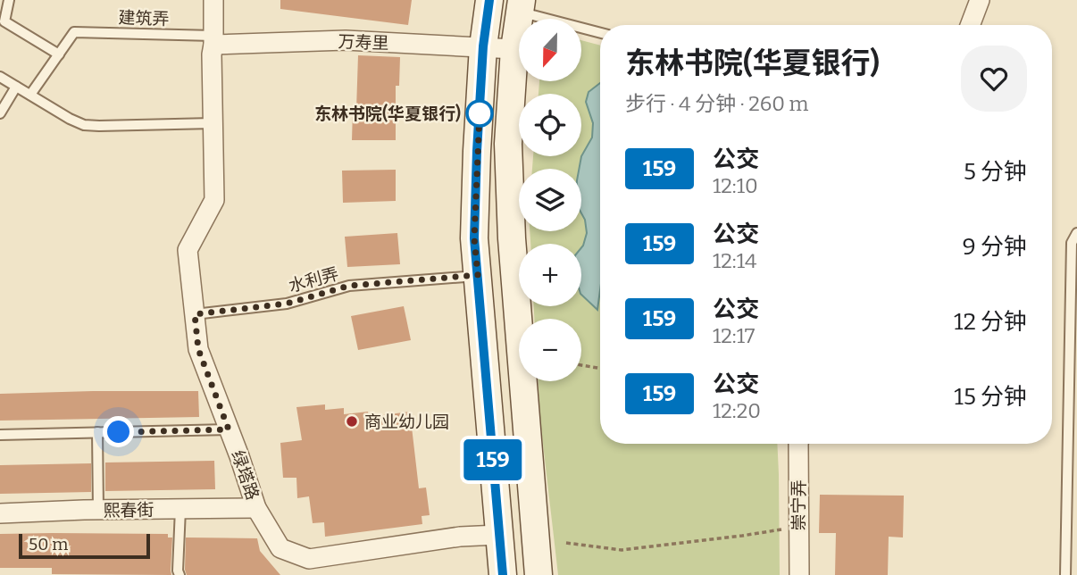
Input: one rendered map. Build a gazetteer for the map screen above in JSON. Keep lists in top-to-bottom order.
{
  "streets": {
    "street": [
      "万寿里",
      "绿塔路",
      "崇宁弄",
      "熙春街"
    ],
    "lane": ["建筑弄", "水利弄"]
  },
  "crossings": [
    ["建筑弄", "万寿里"],
    ["建筑弄", "绿塔路"],
    ["万寿里", "绿塔路"],
    ["水利弄", "绿塔路"],
    ["绿塔路", "熙春街"]
  ],
  "places": ["东林书院(华夏银行)", "商业幼儿园"],
  "lines": ["bus line 159"],
  "scale_bar": "50 m",
  "north": "bottom",
  "page": {
    "on_map": "159",
    "map_buttons": ["+", "−"],
    "heading": ["东林书院(华夏银行)", "步行 · 4 分钟 · 260 m"],
    "list": [
      {
        "mark": "159",
        "name": "公交",
        "note": "12:10",
        "value": "5 分钟"
      },
      {
        "mark": "159",
        "name": "公交",
        "note": "12:14",
        "value": "9 分钟"
      },
      {
        "mark": "159",
        "name": "公交",
        "note": "12:17",
        "value": "12 分钟"
      },
      {
        "mark": "159",
        "name": "公交",
        "note": "12:20",
        "value": "15 分钟"
      }
    ],
    "scale": "50 m"
  }
}
